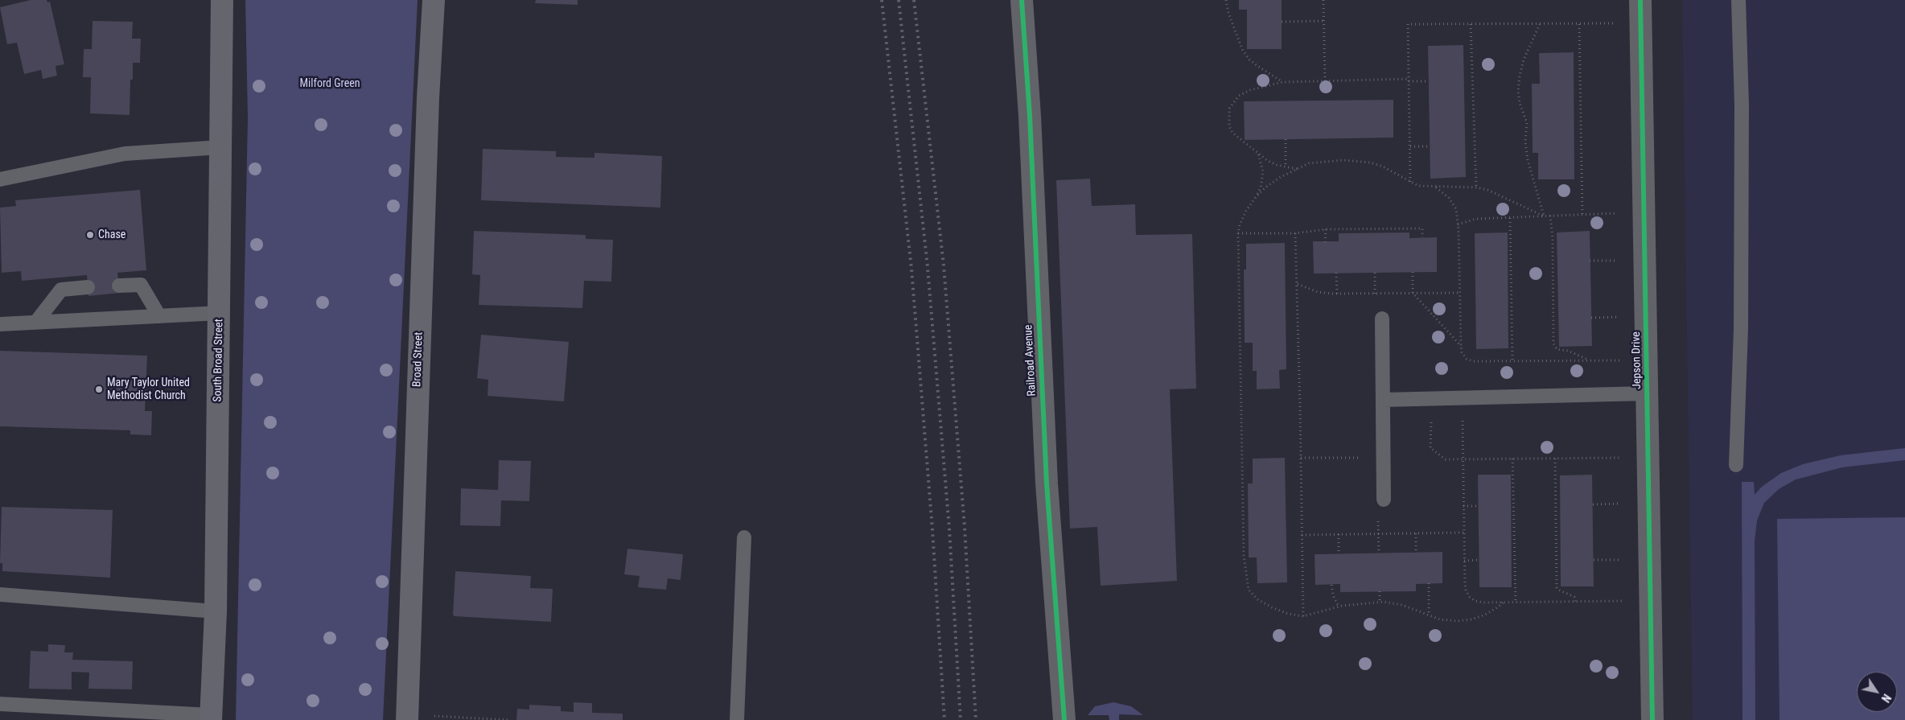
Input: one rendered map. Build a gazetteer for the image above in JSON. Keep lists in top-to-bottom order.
{
  "streets": {
    "main road": ["Broad Street", "South Broad Street"],
    "street": ["Railroad Avenue", "Jepson Drive"]
  },
  "parks": ["Milford Green"],
  "places": ["Chase", "Mary Taylor United Methodist Church"],
  "north": "bottom right"
}
